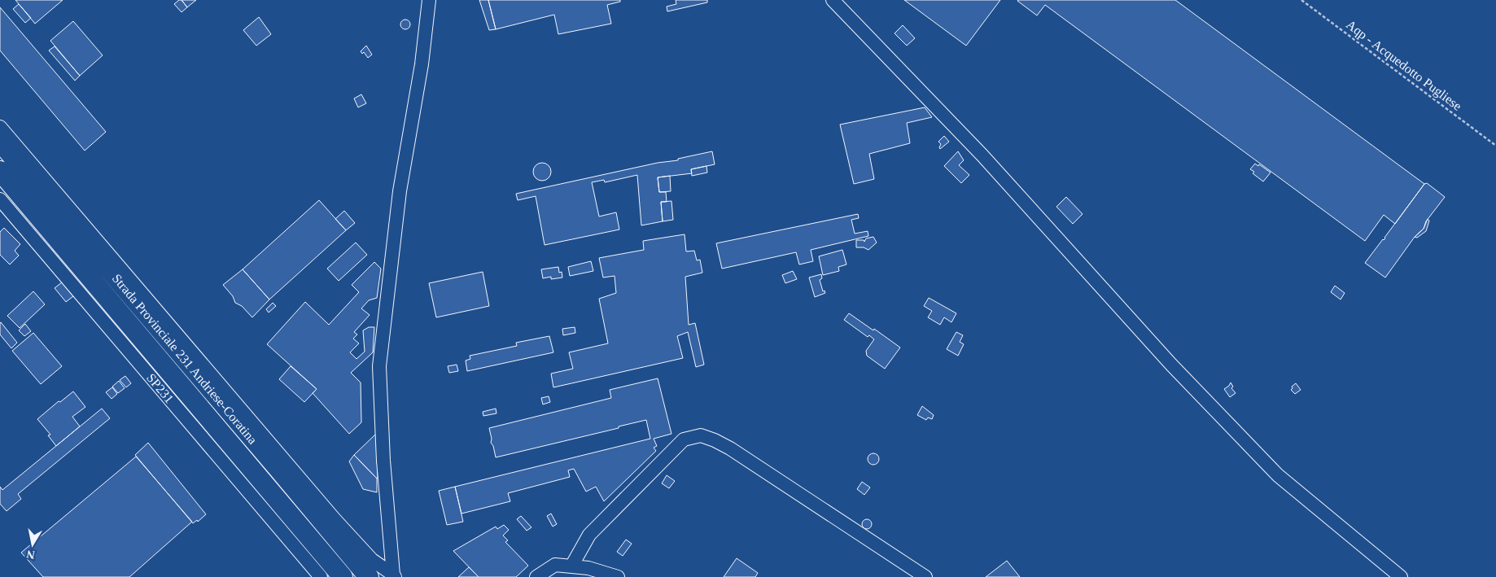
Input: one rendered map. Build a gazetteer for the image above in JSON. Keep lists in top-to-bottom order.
{
  "streets": {
    "highway": ["Strada Provinciale 231 Andriese-Coratina", "SP231"],
    "path": ["Aqp - Acquedotto Pugliese"]
  },
  "north": "bottom"
}
